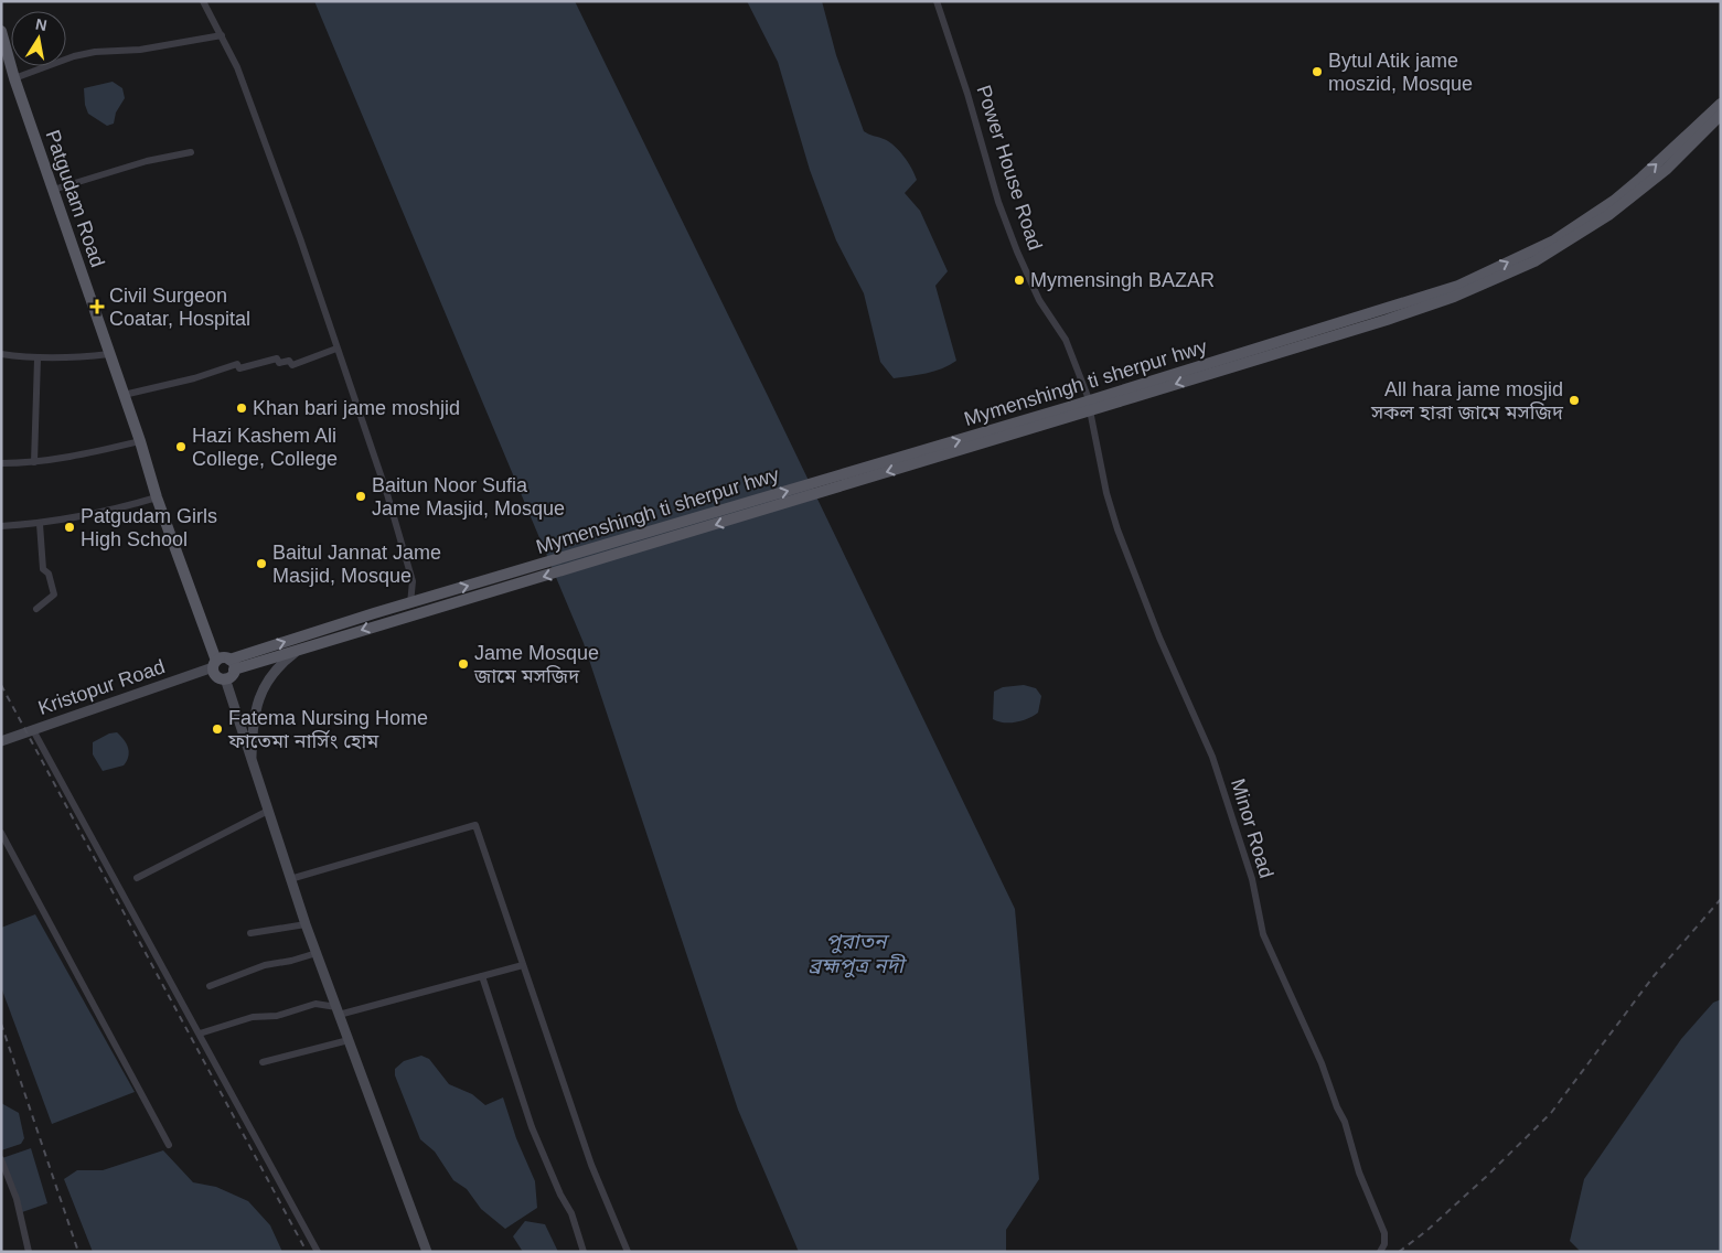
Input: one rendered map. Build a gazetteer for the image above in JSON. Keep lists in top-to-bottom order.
{
  "streets": {
    "main road": ["Patgudam Road", "Mymenshingh ti sherpur hwy", "Kristopur Road"],
    "street": ["Power House Road", "Minor Road"]
  },
  "crossings": [
    ["Power House Road", "Mymenshingh ti sherpur hwy"],
    ["Power House Road", "Minor Road"],
    ["Patgudam Road", "Kristopur Road"],
    ["Mymenshingh ti sherpur hwy", "Kristopur Road"],
    ["Mymenshingh ti sherpur hwy", "Minor Road"]
  ],
  "water": ["পুরাতন ব্রহ্মপুত্র নদী"],
  "places": {
    "other": [
      "Bytul Atik jame moszid, Mosque",
      "Mymensingh BAZAR",
      "All hara jame mosjid সকল হারা জামে মসজিদ",
      "Khan bari jame moshjid",
      "Hazi Kashem Ali College, College",
      "Baitun Noor Sufia Jame Masjid, Mosque",
      "Patgudam Girls High School",
      "Baitul Jannat Jame Masjid, Mosque",
      "Jame Mosque জামে মসজিদ",
      "Fatema Nursing Home ফাতেমা নার্সিং হোম"
    ],
    "health": ["Civil Surgeon Coatar, Hospital"]
  },
  "north": "top"
}
